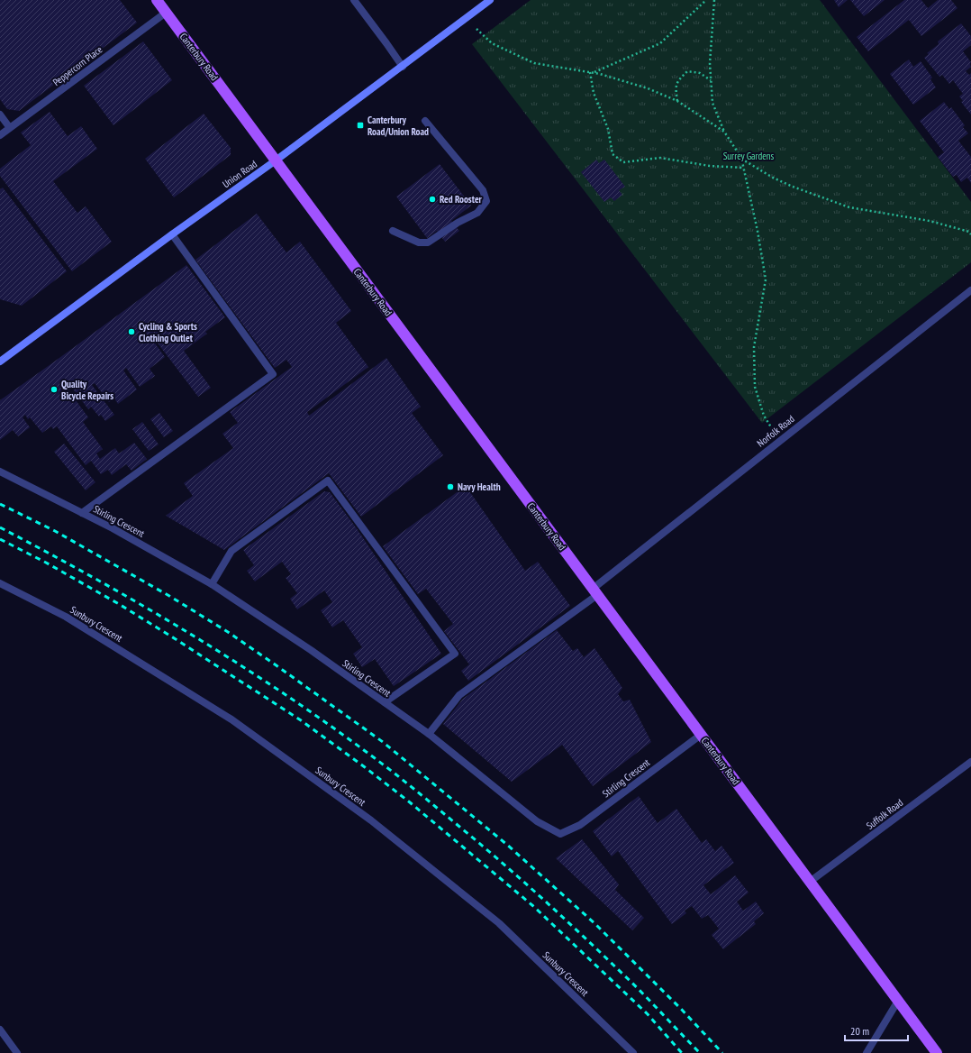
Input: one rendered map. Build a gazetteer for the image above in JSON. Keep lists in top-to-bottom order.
{
  "streets": {
    "main road": ["Canterbury Road", "Union Road"],
    "street": [
      "Peppercorn Place",
      "Norfolk Road",
      "Stirling Crescent",
      "Sunbury Crescent",
      "Suffolk Road"
    ]
  },
  "crossings": [
    ["Canterbury Road", "Peppercorn Place"],
    ["Canterbury Road", "Union Road"],
    ["Canterbury Road", "Norfolk Road"],
    ["Canterbury Road", "Stirling Crescent"],
    ["Canterbury Road", "Suffolk Road"],
    ["Norfolk Road", "Stirling Crescent"]
  ],
  "parks": ["Surrey Gardens"],
  "places": {
    "transit": ["Canterbury Road/Union Road"],
    "other": [
      "Red Rooster",
      "Cycling & Sports Clothing Outlet",
      "Quality Bicycle Repairs",
      "Navy Health"
    ]
  },
  "scale_bar": "20 m"
}
